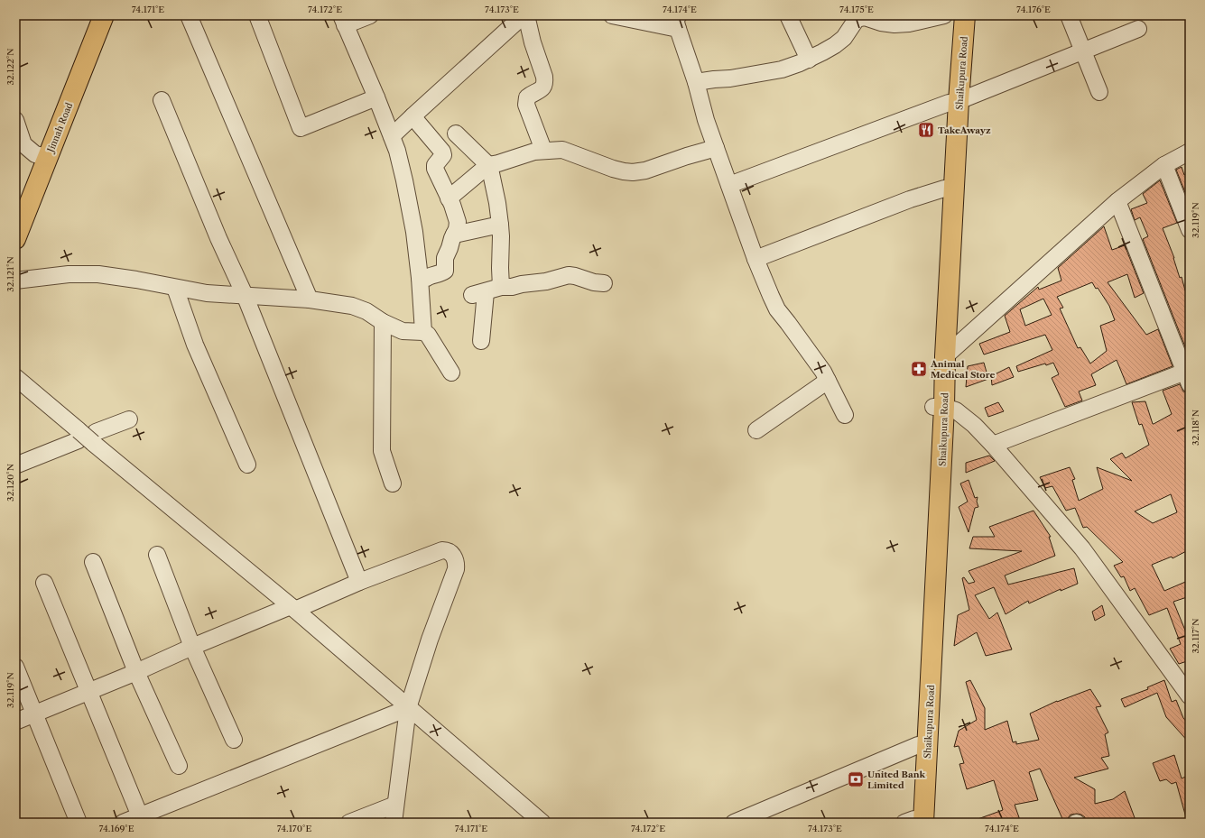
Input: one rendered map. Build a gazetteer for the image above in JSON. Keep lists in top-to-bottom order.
{
  "streets": {
    "main road": ["Shaikupura Road", "Jinnah Road"]
  },
  "places": {
    "restaurant": ["TakeAwayz"],
    "pharmacy": ["Animal Medical Store"],
    "bank": ["United Bank Limited"]
  },
  "coordinates": [
    "74.171°E",
    "74.172°E",
    "74.173°E",
    "74.174°E",
    "74.175°E",
    "74.176°E",
    "32.122°N",
    "32.119°N",
    "32.121°N",
    "32.118°N",
    "32.120°N",
    "32.117°N",
    "74.169°E",
    "74.170°E"
  ]
}
